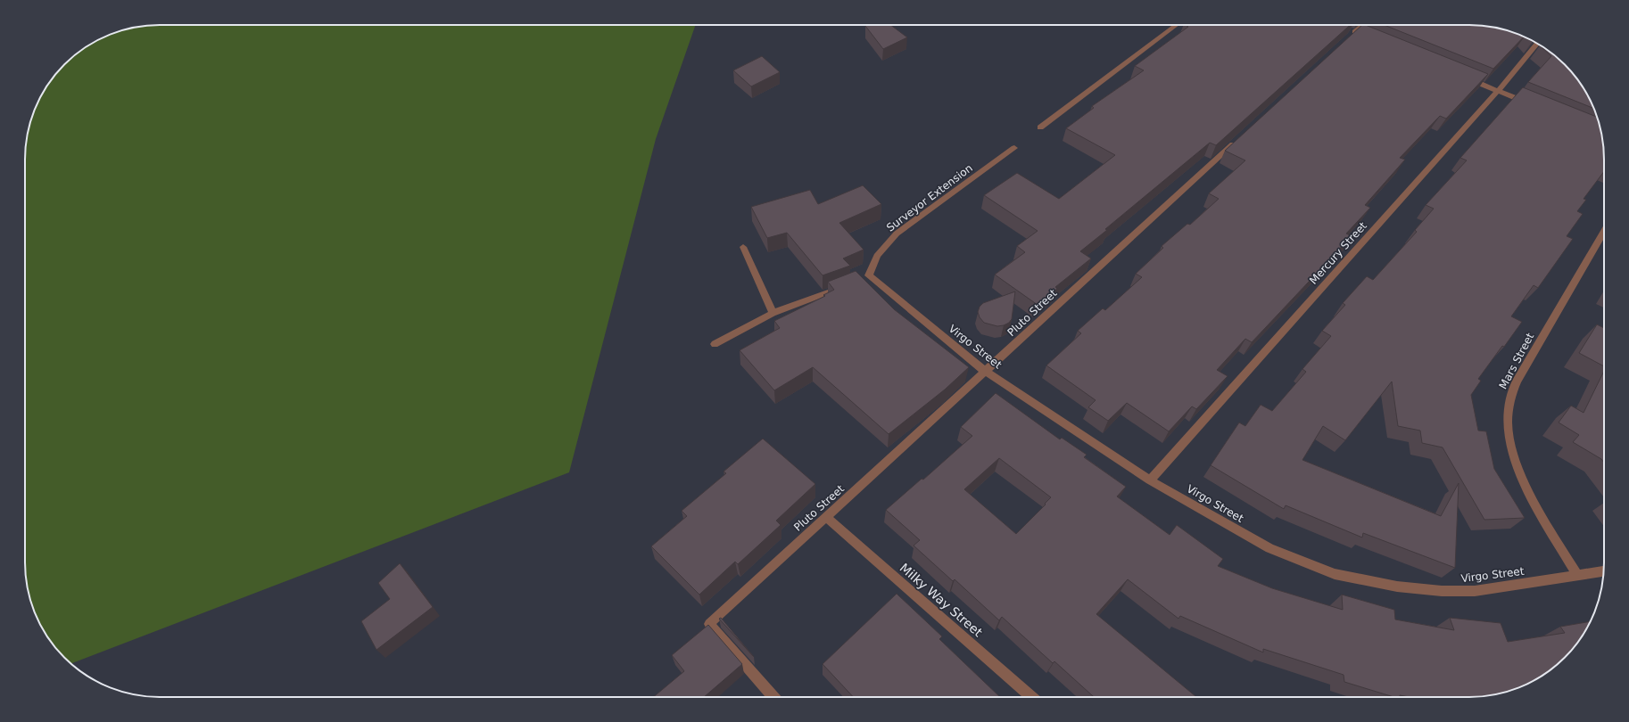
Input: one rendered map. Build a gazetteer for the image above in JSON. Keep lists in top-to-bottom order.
{
  "streets": {
    "street": [
      "Surveyor Extension",
      "Mercury Street",
      "Pluto Street",
      "Virgo Street",
      "Mars Street",
      "Milky Way Street"
    ]
  },
  "crossings": [
    ["Surveyor Extension", "Virgo Street"],
    ["Mercury Street", "Virgo Street"],
    ["Pluto Street", "Virgo Street"],
    ["Pluto Street", "Milky Way Street"],
    ["Virgo Street", "Mars Street"]
  ]
}
